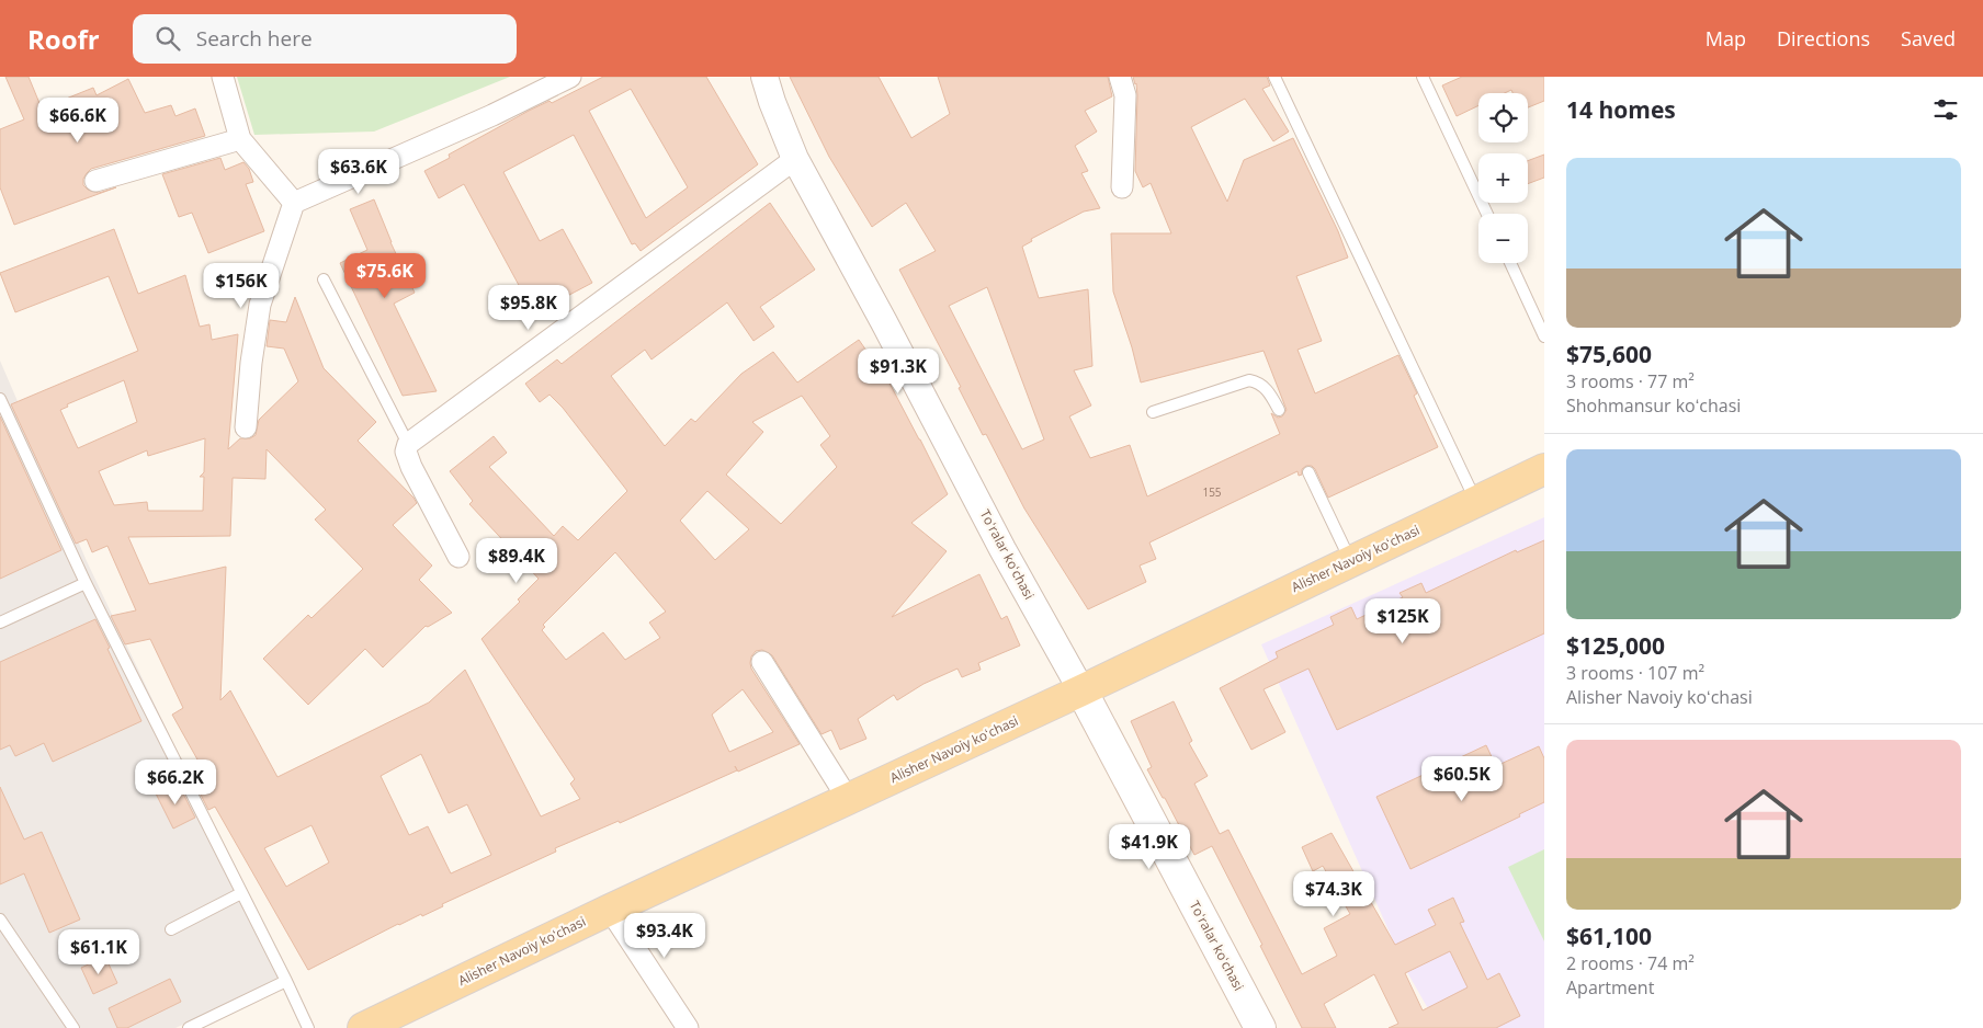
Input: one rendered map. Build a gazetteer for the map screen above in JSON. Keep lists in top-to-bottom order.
{
  "streets": {
    "main road": ["Toʻralar koʻchasi", "Alisher Navoiy koʻchasi"]
  },
  "crossings": [
    ["Toʻralar koʻchasi", "Alisher Navoiy koʻchasi"]
  ],
  "house_numbers": ["155"],
  "page": {
    "header": "Roofr",
    "search": "Search here",
    "nav": ["Map", "Directions", "Saved"],
    "heading": "14 homes",
    "map_buttons": ["+", "−"],
    "price": [
      "$66.6K",
      "$63.6K",
      "$75.6K",
      "$156K",
      "$95.8K",
      "$91.3K",
      "$89.4K",
      "$125K",
      "$60.5K",
      "$66.2K",
      "$41.9K",
      "$74.3K",
      "$93.4K",
      "$61.1K"
    ],
    "list": [
      {
        "name": "$75,600",
        "note": "3 rooms · 77 m² · Shohmansur koʻchasi"
      },
      {
        "name": "$125,000",
        "note": "3 rooms · 107 m² · Alisher Navoiy koʻchasi"
      },
      {
        "name": "$61,100",
        "note": "2 rooms · 74 m² · Apartment"
      }
    ]
  }
}
